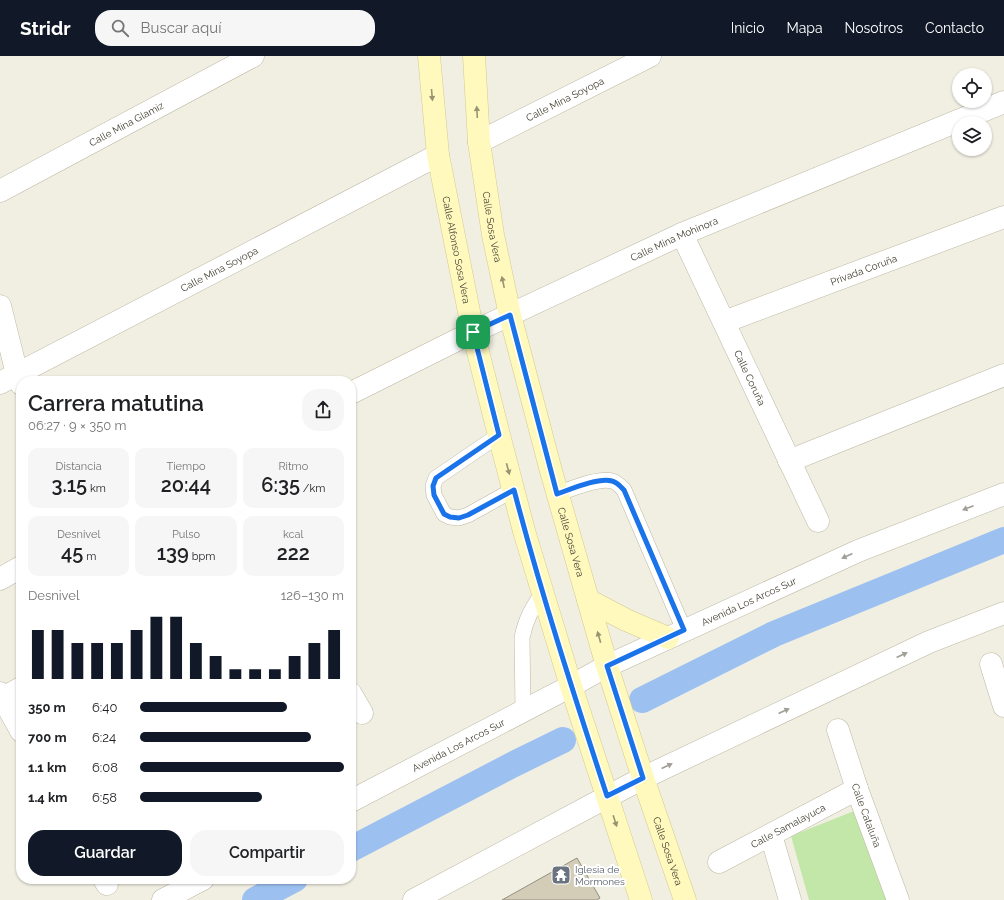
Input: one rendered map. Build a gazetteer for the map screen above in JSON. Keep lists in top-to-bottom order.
{
  "streets": {
    "main road": ["Calle Sosa Vera", "Calle Alfonso Sosa Vera"],
    "street": [
      "Calle Mina Soyopa",
      "Calle Mina Glamiz",
      "Calle Mina Mohinora",
      "Privada Coruña",
      "Calle Coruña",
      "Avenida Los Arcos Sur",
      "Calle Cataluña",
      "Calle Samalayuca"
    ]
  },
  "crossings": [
    ["Calle Mina Soyopa", "Calle Sosa Vera"],
    ["Calle Mina Soyopa", "Calle Alfonso Sosa Vera"],
    ["Calle Sosa Vera", "Calle Mina Mohinora"],
    ["Calle Sosa Vera", "Avenida Los Arcos Sur"],
    ["Calle Mina Mohinora", "Calle Alfonso Sosa Vera"],
    ["Calle Mina Mohinora", "Calle Coruña"],
    ["Calle Alfonso Sosa Vera", "Avenida Los Arcos Sur"],
    ["Privada Coruña", "Calle Coruña"],
    ["Calle Cataluña", "Calle Samalayuca"]
  ],
  "one_way": ["Calle Sosa Vera"],
  "places": {
    "temple": ["Iglesia de Mormones"]
  },
  "page": {
    "header": "Stridr",
    "search": "Buscar aquí",
    "nav": [
      "Inicio",
      "Mapa",
      "Nosotros",
      "Contacto"
    ],
    "heading": ["Carrera matutina", "06:27 · 9 × 350 m"],
    "stats": [
      ["Distancia", "3.15 km"],
      ["Tiempo", "20:44"],
      ["Ritmo", "6:35 /km"],
      ["Desnivel", "45 m"],
      ["Pulso", "139 bpm"],
      ["kcal", "222"]
    ],
    "chart": ["Desnivel", "126–130 m"],
    "list": [
      {
        "name": "350 m",
        "note": "6:40"
      },
      {
        "name": "700 m",
        "note": "6:24"
      },
      {
        "name": "1.1 km",
        "note": "6:08"
      },
      {
        "name": "1.4 km",
        "note": "6:58"
      }
    ],
    "buttons": ["Guardar", "Compartir"]
  }
}
